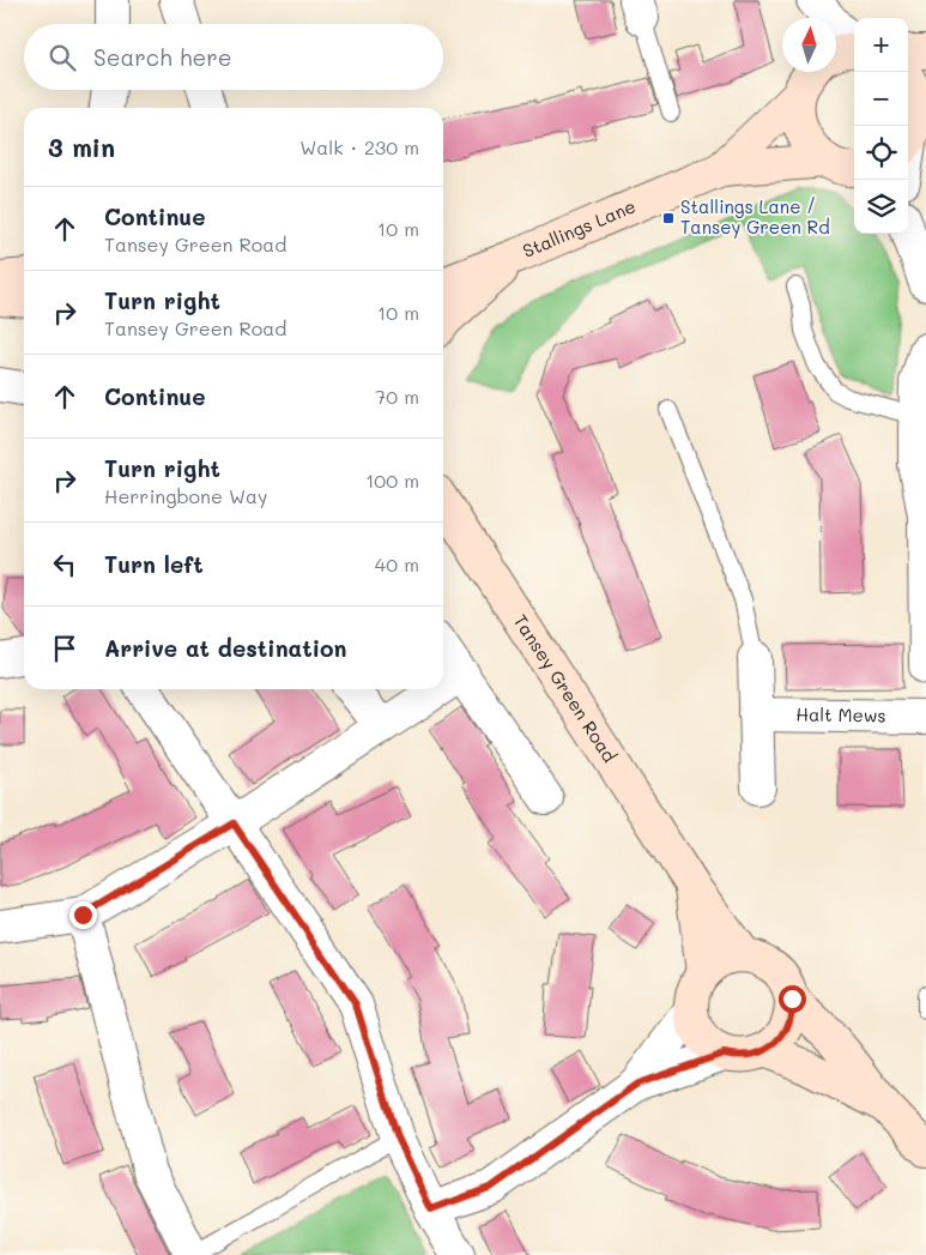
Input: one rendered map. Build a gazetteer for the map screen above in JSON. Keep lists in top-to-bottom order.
{
  "streets": {
    "street": ["Stallings Lane", "Tansey Green Road", "Halt Mews"]
  },
  "places": {
    "transit": ["Stallings Lane / Tansey Green Rd"]
  },
  "north": "top",
  "page": {
    "map_buttons": ["+", "−"],
    "search": "Search here",
    "heading": ["3 min", "Walk · 230 m"],
    "list": [
      ["Continue", "Tansey Green Road", "10 m"],
      ["Turn right", "Tansey Green Road", "10 m"],
      ["Continue", "70 m"],
      ["Turn right", "Herringbone Way", "100 m"],
      ["Turn left", "40 m"],
      "Arrive at destination"
    ]
  }
}
